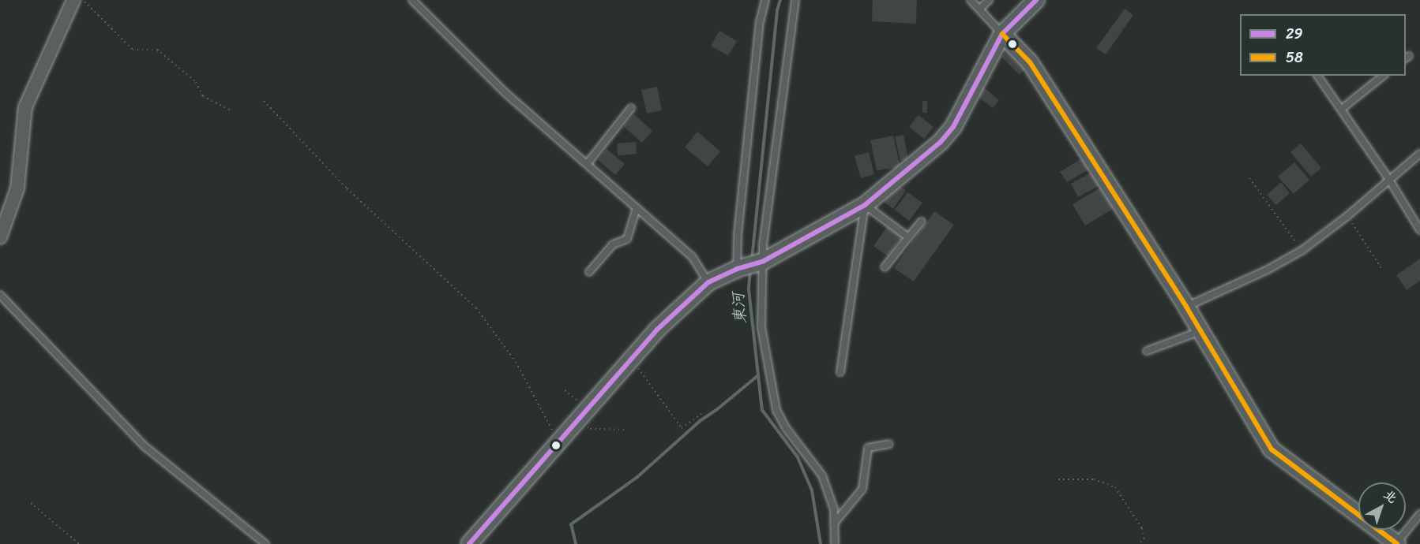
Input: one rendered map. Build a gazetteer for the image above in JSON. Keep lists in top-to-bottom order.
{
  "water": ["東河"],
  "lines": ["transit line 29", "transit line 58"],
  "legend": ["29", "58"],
  "north": "top right"
}
